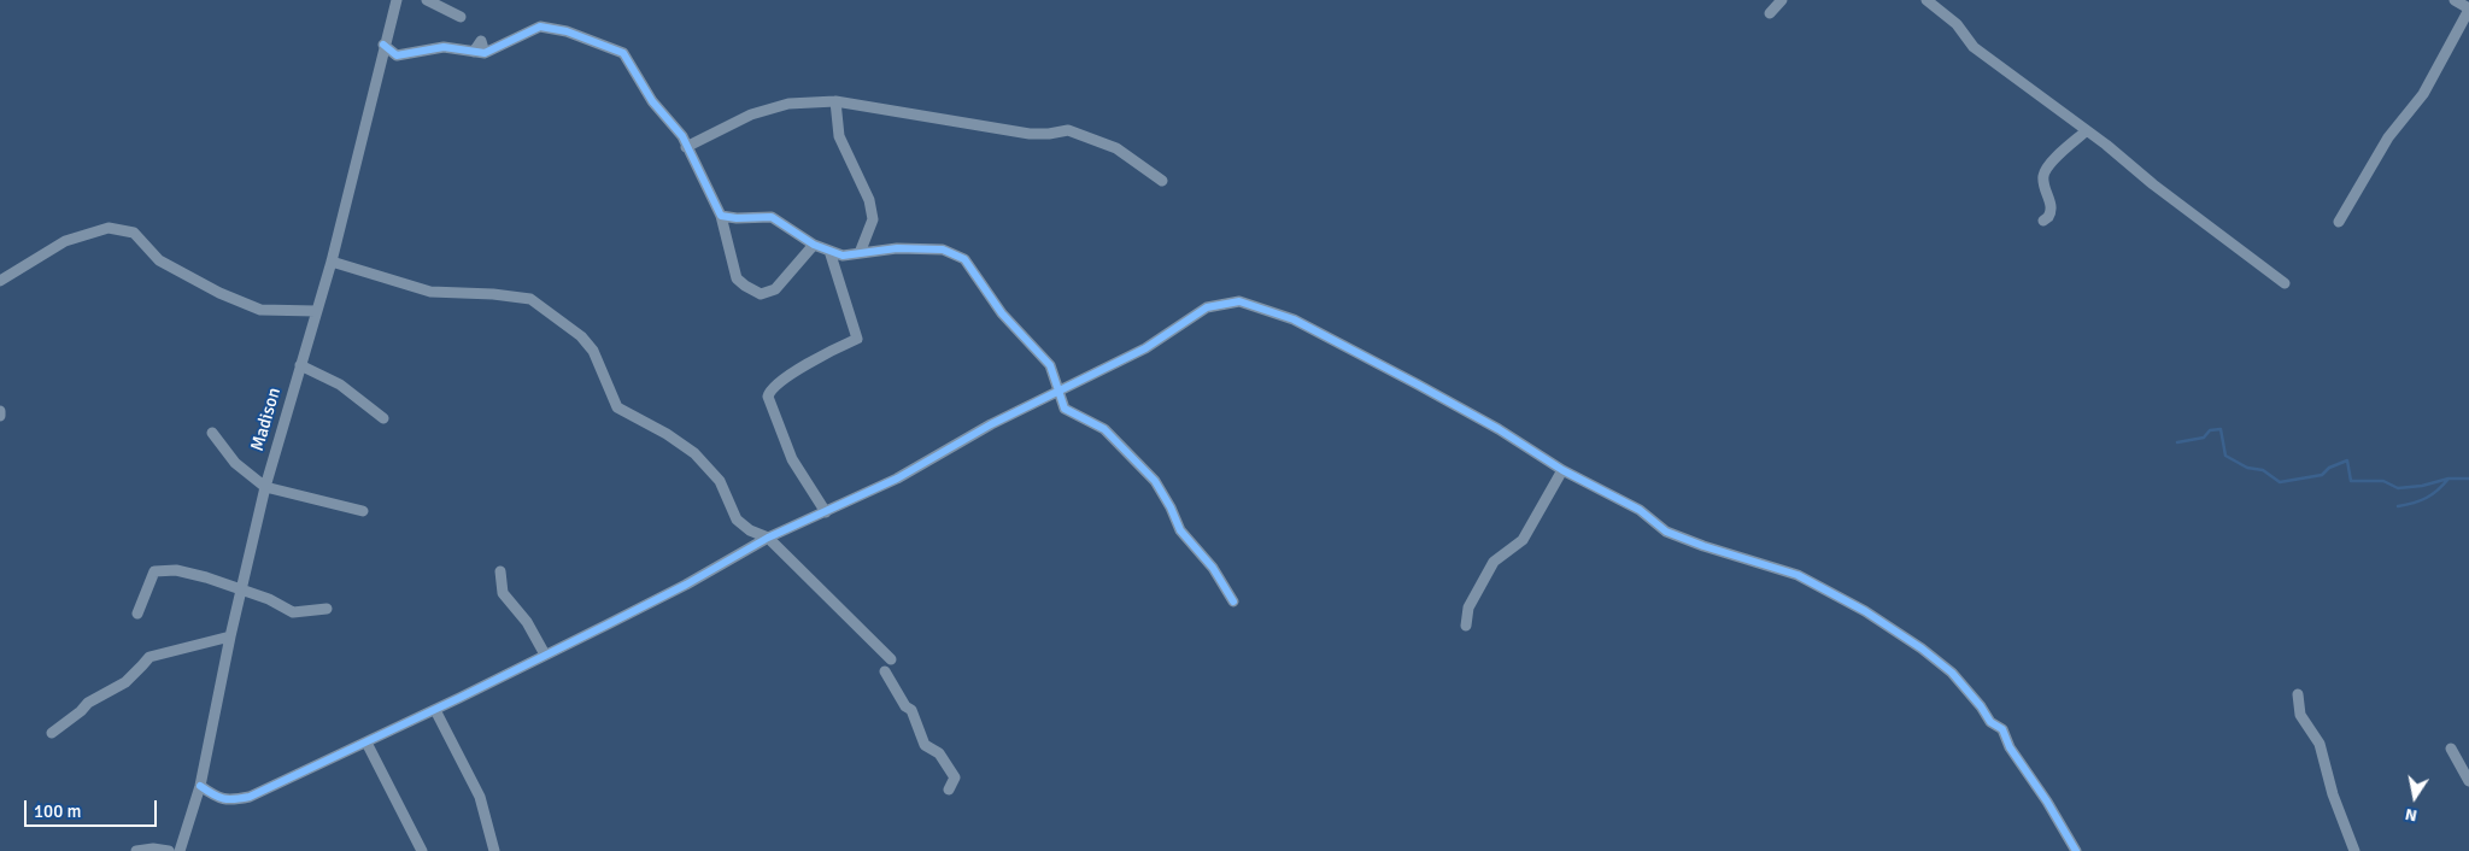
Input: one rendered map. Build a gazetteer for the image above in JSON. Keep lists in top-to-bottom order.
{
  "streets": {
    "street": ["Madison"]
  },
  "scale_bar": "100 m",
  "north": "bottom"
}
